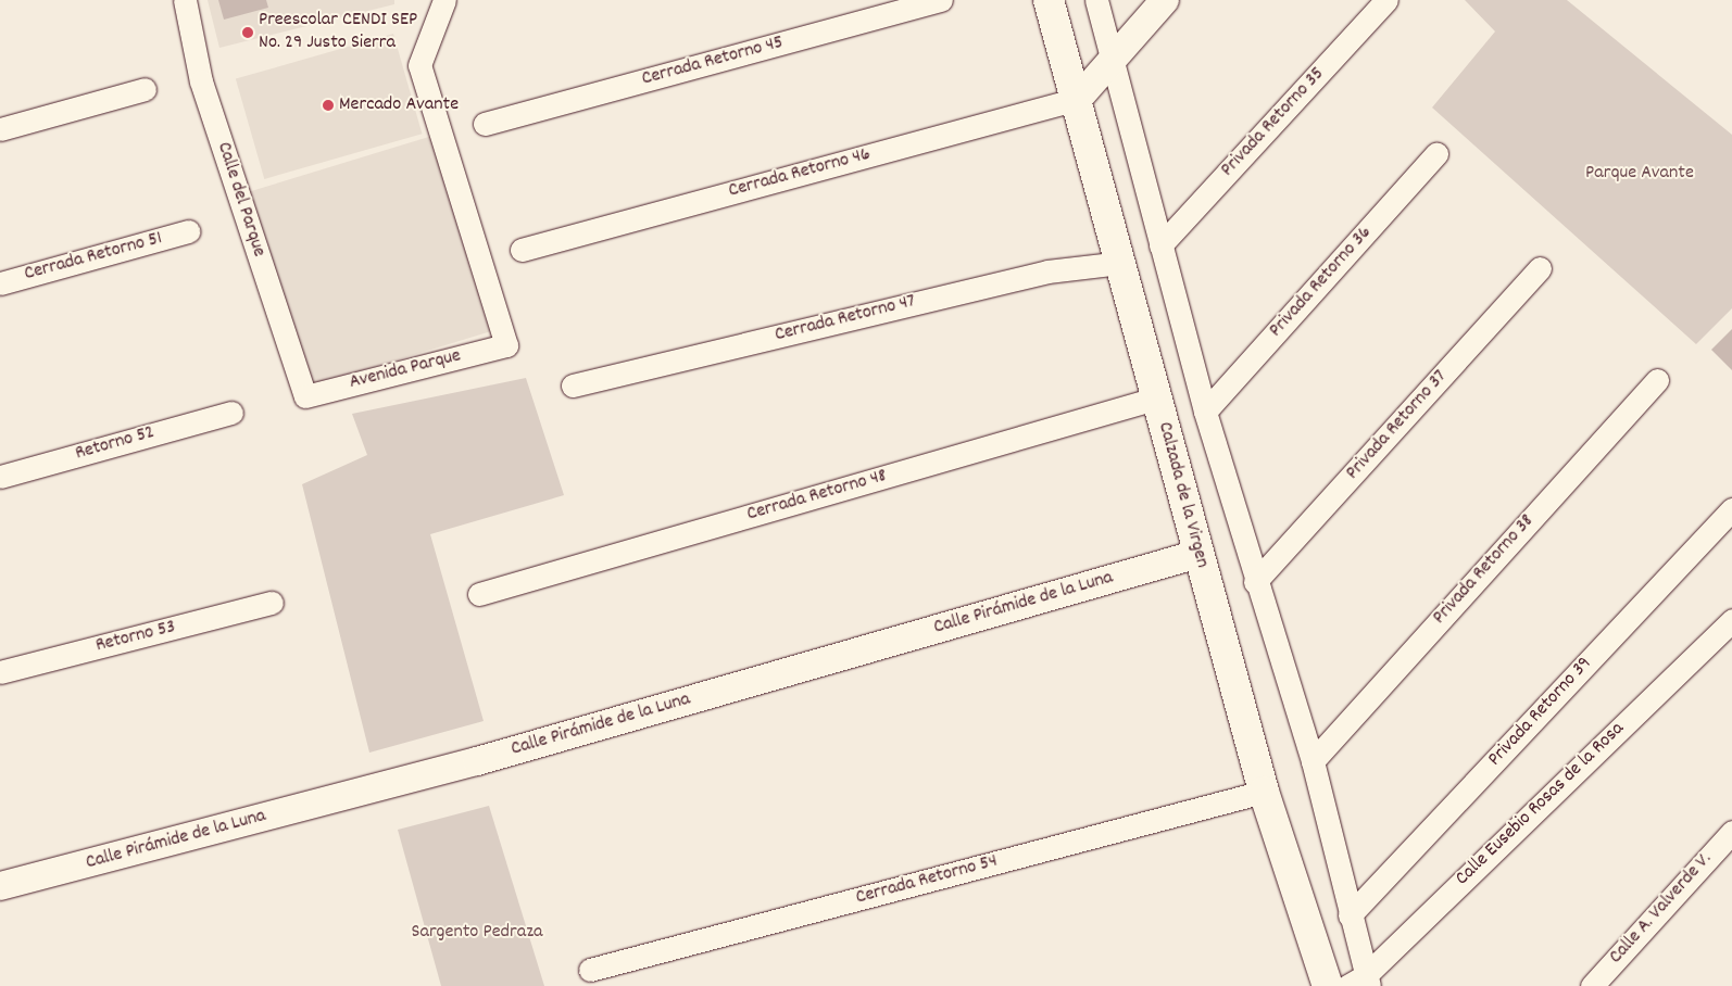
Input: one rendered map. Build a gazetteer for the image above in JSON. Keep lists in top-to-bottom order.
{
  "streets": {
    "main road": ["Calzada de la Virgen"],
    "street": [
      "Cerrada Retorno 45",
      "Privada Retorno 35",
      "Cerrada Retorno 46",
      "Calle del Parque",
      "Cerrada Retorno 51",
      "Privada Retorno 36",
      "Cerrada Retorno 47",
      "Avenida Parque",
      "Privada Retorno 37",
      "Retorno 52",
      "Cerrada Retorno 48",
      "Privada Retorno 38",
      "Calle Pirámide de la Luna",
      "Retorno 53",
      "Privada Retorno 39",
      "Calle Eusebio Rosas de la Rosa",
      "Cerrada Retorno 54",
      "Calle A. Valverde V."
    ]
  },
  "crossings": [
    ["Cerrada Retorno 46", "Calzada de la Virgen"],
    ["Calle del Parque", "Avenida Parque"],
    ["Cerrada Retorno 47", "Calzada de la Virgen"],
    ["Calzada de la Virgen", "Cerrada Retorno 48"],
    ["Calzada de la Virgen", "Calle Pirámide de la Luna"],
    ["Calzada de la Virgen", "Cerrada Retorno 54"]
  ],
  "parks": ["Parque Avante", "Sargento Pedraza"],
  "places": ["Preescolar CENDI SEP No. 29 Justo Sierra", "Mercado Avante"]
}
